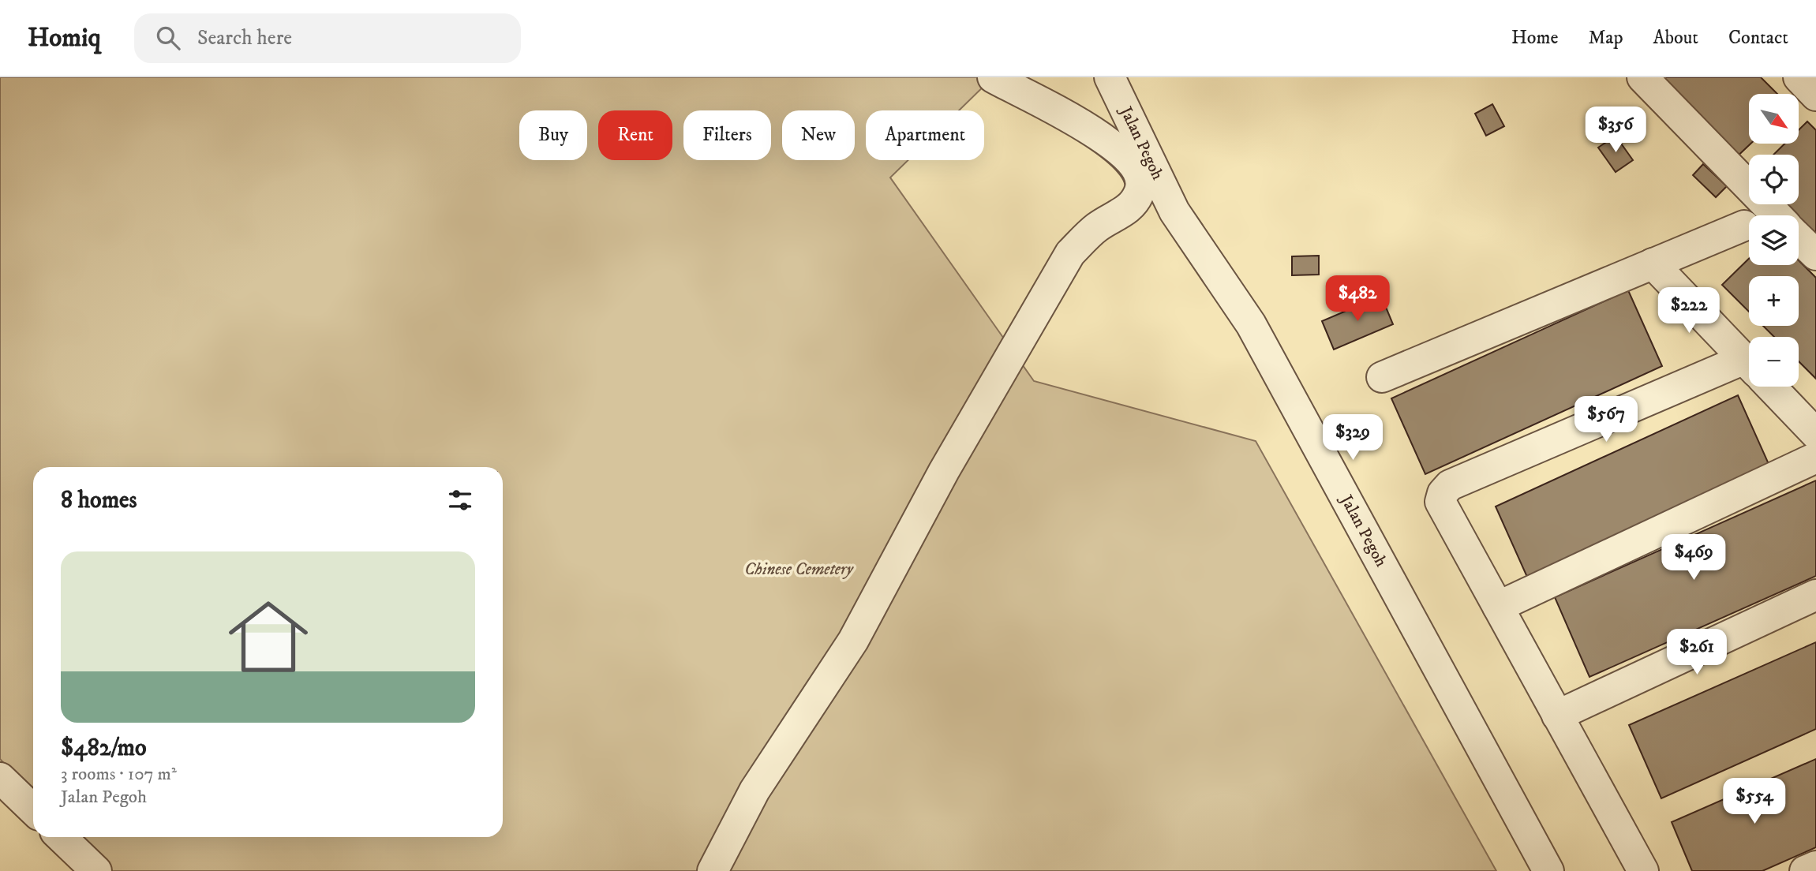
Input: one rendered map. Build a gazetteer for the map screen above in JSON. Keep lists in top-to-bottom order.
{
  "streets": {
    "street": ["Jalan Pegoh"]
  },
  "parks": ["Chinese Cemetery"],
  "north": "bottom right",
  "page": {
    "header": "Homiq",
    "search": "Search here",
    "nav": [
      "Home",
      "Map",
      "About",
      "Contact"
    ],
    "map_buttons": ["+", "−"],
    "price": [
      "$356",
      "$482",
      "$222",
      "$567",
      "$329",
      "$469",
      "$261",
      "$554"
    ],
    "chip": [
      "Buy",
      "Rent",
      "Filters",
      "New",
      "Apartment"
    ],
    "heading": "8 homes",
    "list": [
      {
        "name": "$482/mo",
        "note": "3 rooms · 107 m² · Jalan Pegoh"
      }
    ]
  }
}
